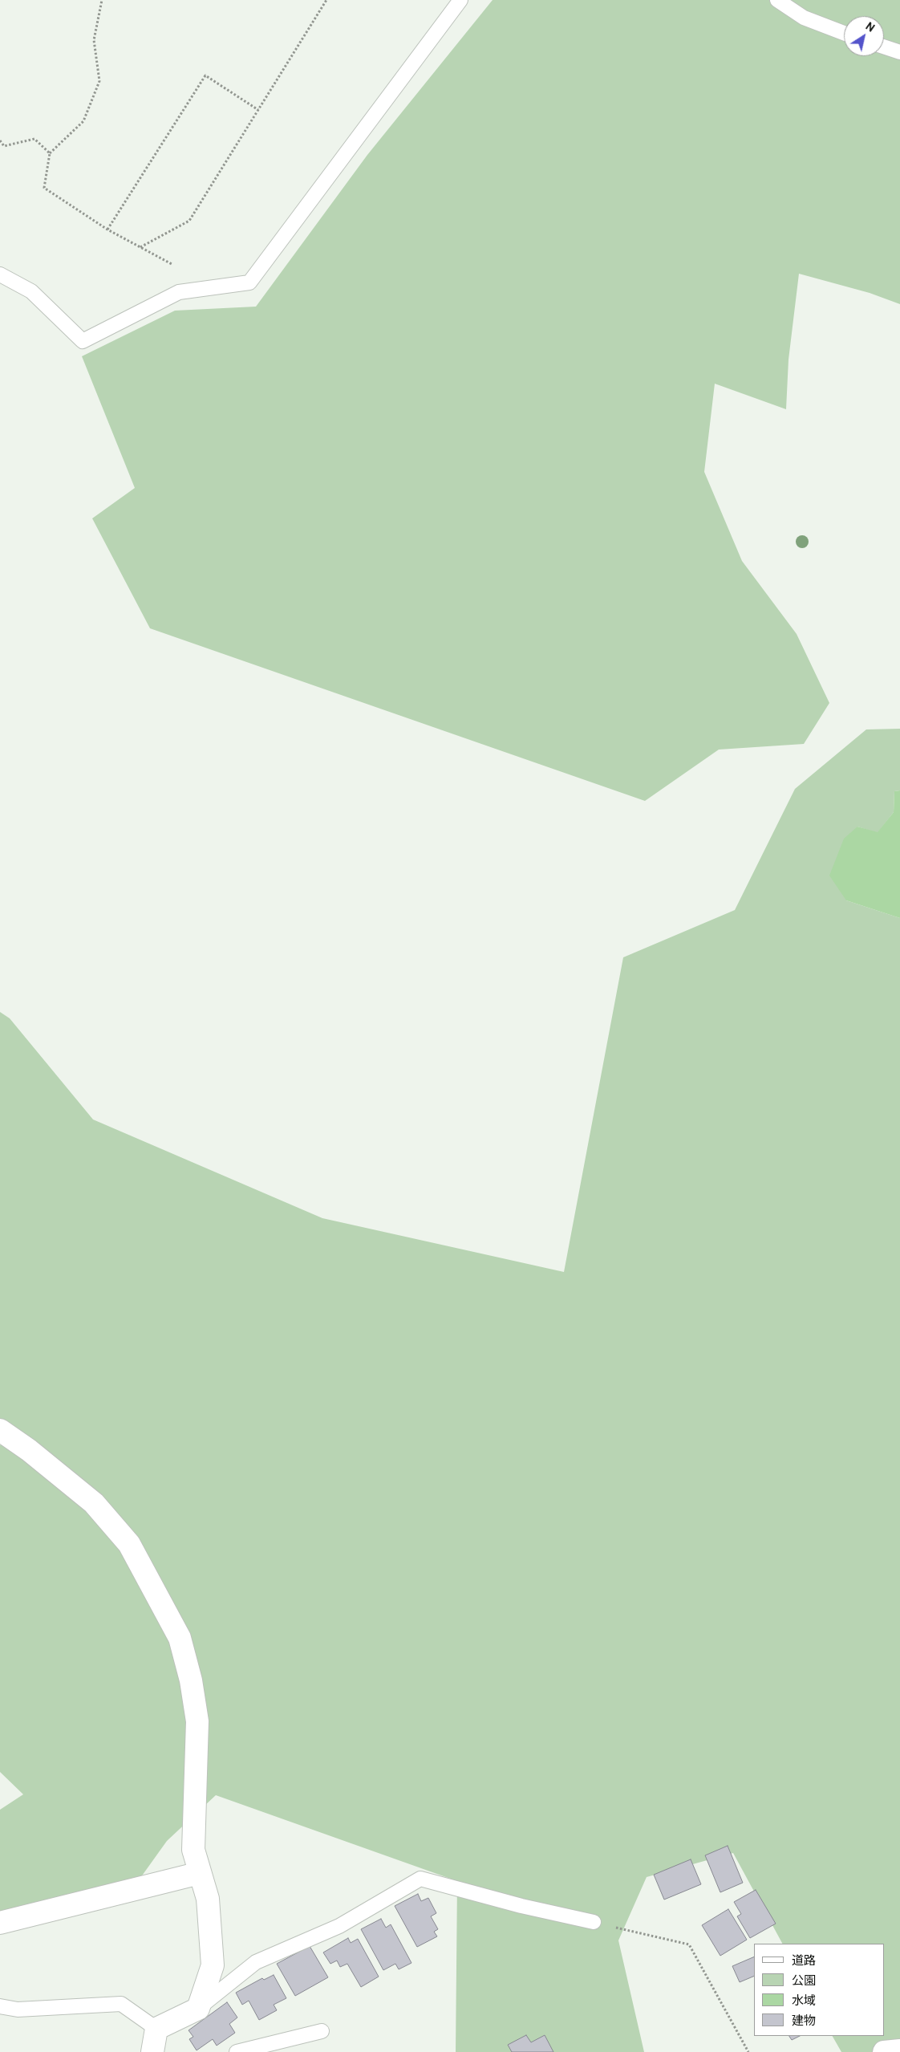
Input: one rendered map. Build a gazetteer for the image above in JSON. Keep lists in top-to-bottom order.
{
  "legend": [
    "道路",
    "公園",
    "水域",
    "建物"
  ],
  "north": "top right"
}
